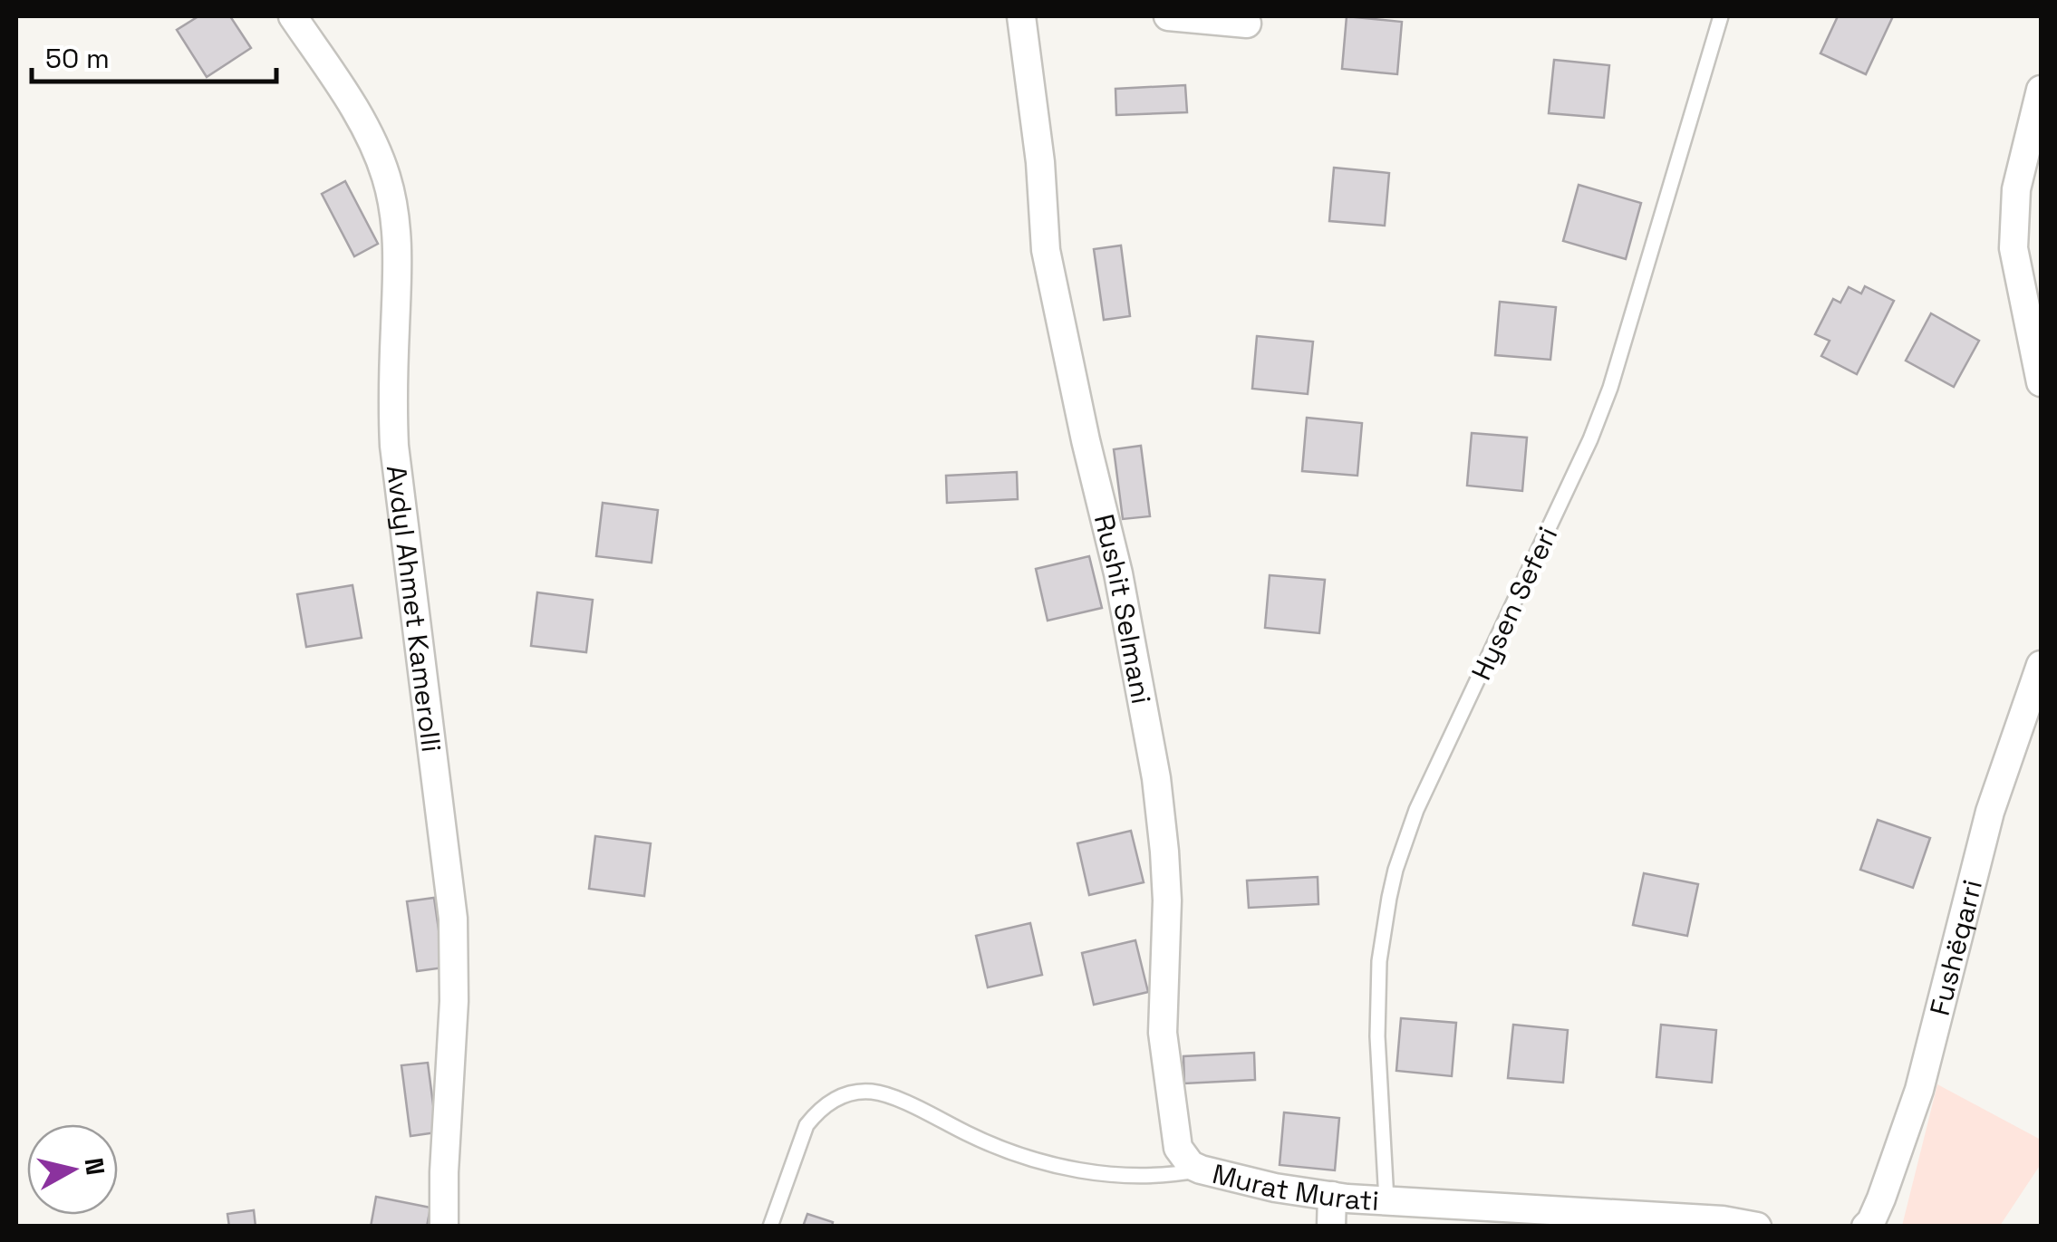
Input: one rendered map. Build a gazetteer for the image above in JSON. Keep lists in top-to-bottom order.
{
  "streets": {
    "street": [
      "Avdyl Ahmet Kamerolli",
      "Rushit Selmani",
      "Fushëqarri",
      "Murat Murati"
    ],
    "lane": ["Hysen Seferi"]
  },
  "crossings": [
    ["Hysen Seferi", "Murat Murati"],
    ["Rushit Selmani", "Murat Murati"]
  ],
  "scale_bar": "50 m",
  "north": "right"
}
